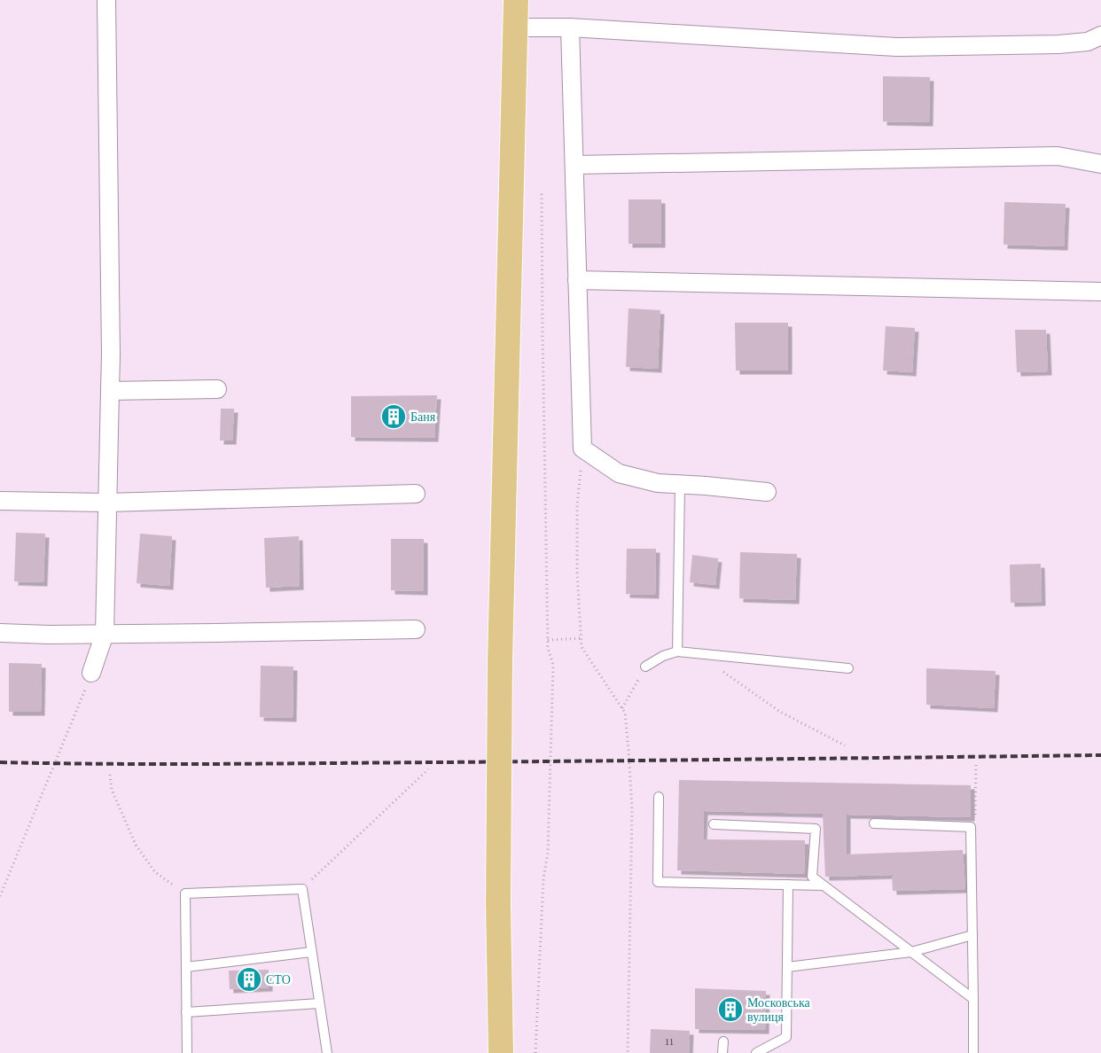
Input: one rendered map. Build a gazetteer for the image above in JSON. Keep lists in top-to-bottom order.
{
  "places": {
    "building": ["Баня", "СТО", "Московська вулиця"]
  },
  "house_numbers": ["11"]
}
